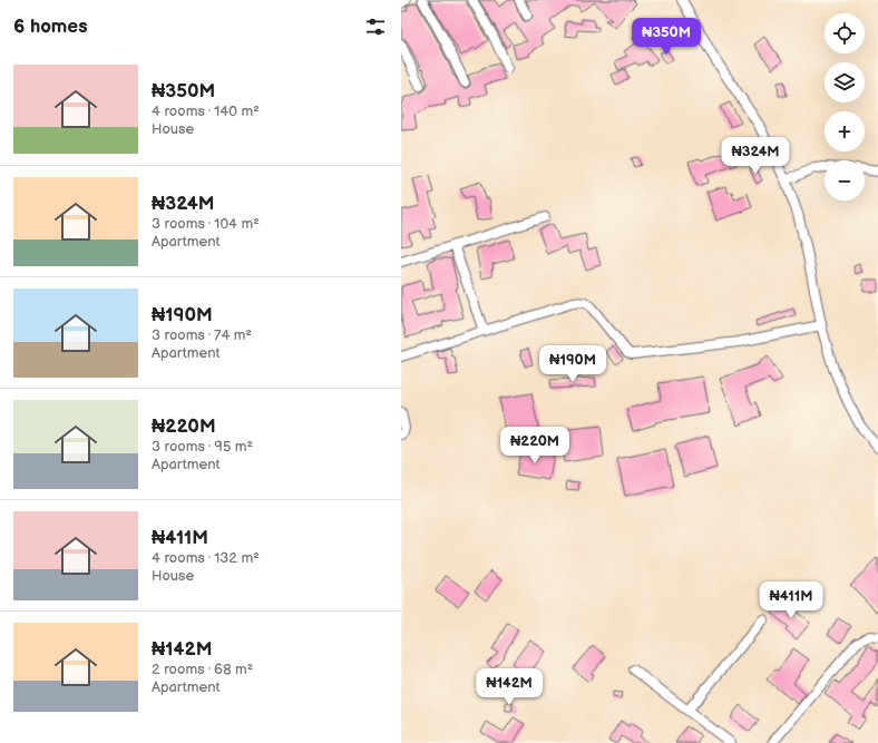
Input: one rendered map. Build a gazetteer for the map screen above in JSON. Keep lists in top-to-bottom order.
{
  "page": {
    "heading": "6 homes",
    "map_buttons": ["+", "−"],
    "price": [
      "₦350M",
      "₦324M",
      "₦190M",
      "₦220M",
      "₦411M",
      "₦142M"
    ],
    "list": [
      {
        "name": "₦350M",
        "note": "4 rooms · 140 m² · House"
      },
      {
        "name": "₦324M",
        "note": "3 rooms · 104 m² · Apartment"
      },
      {
        "name": "₦190M",
        "note": "3 rooms · 74 m² · Apartment"
      },
      {
        "name": "₦220M",
        "note": "3 rooms · 95 m² · Apartment"
      },
      {
        "name": "₦411M",
        "note": "4 rooms · 132 m² · House"
      },
      {
        "name": "₦142M",
        "note": "2 rooms · 68 m² · Apartment"
      }
    ]
  }
}
